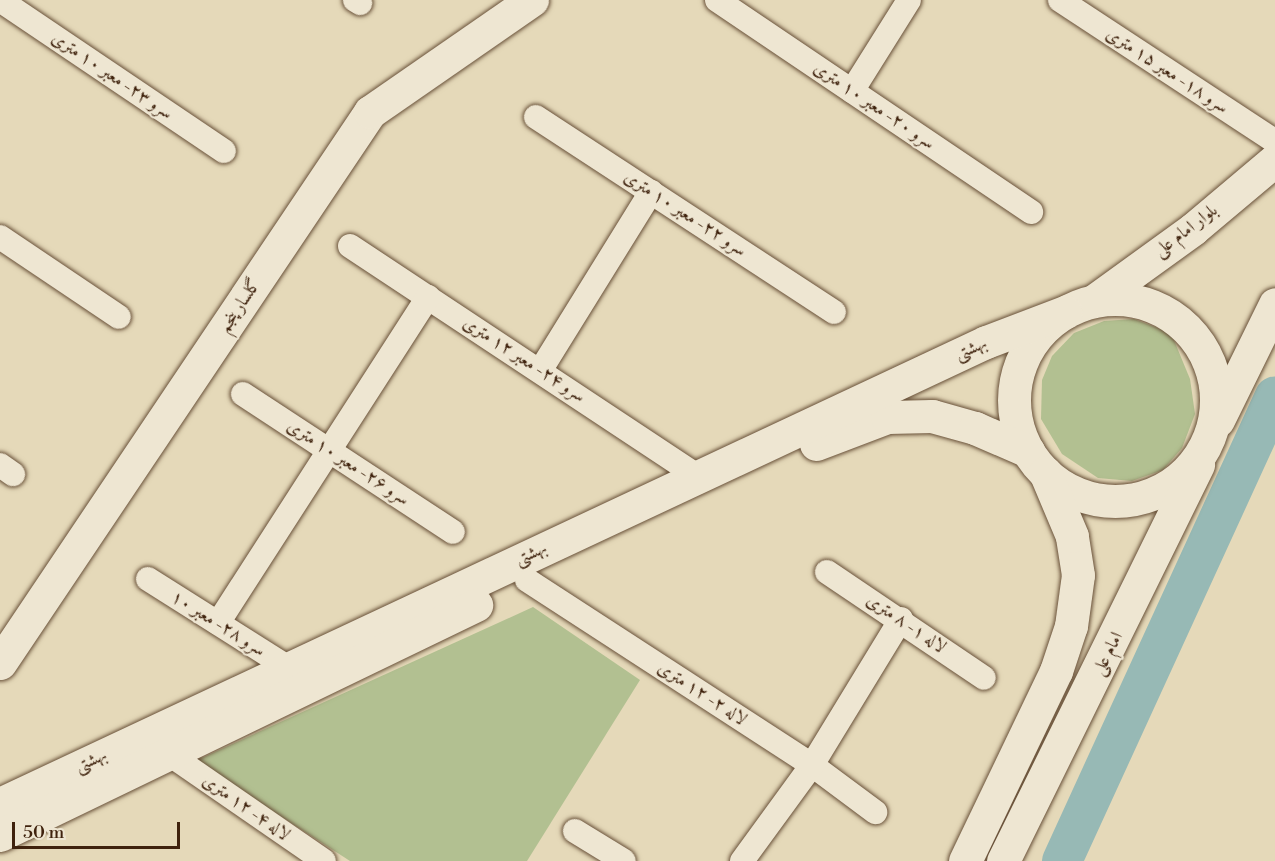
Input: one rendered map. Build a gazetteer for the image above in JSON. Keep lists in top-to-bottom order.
{
  "streets": {
    "street": [
      "سرو ۱۸- معبر ۱۵ متری",
      "سرو ۲۳- معبر ۱۰ متری",
      "سرو ۲۰- معبر ۱۰ متری",
      "سرو ۲۲- معبر ۱۰ متری",
      "بلوار امام علی",
      "گلسار پنجم",
      "بهشتی",
      "سرو ۲۴- معبر ۱۲ متری",
      "سرو ۲۶- معبر ۱۰ متری",
      "سرو ۲۸- معبر ۱۰",
      "لاله ۱- ۸ متری",
      "امام علی",
      "لاله ۲- ۱۲ متری",
      "لاله ۴- ۱۲ متری"
    ]
  },
  "crossings": [
    ["بلوار امام علی", "بهشتی"],
    ["بلوار امام علی", "امام علی"],
    ["بهشتی", "سرو ۲۴- معبر ۱۲ متری"],
    ["بهشتی", "سرو ۲۸- معبر ۱۰"],
    ["بهشتی", "امام علی"],
    ["بهشتی", "لاله ۲- ۱۲ متری"],
    ["بهشتی", "لاله ۴- ۱۲ متری"]
  ],
  "scale_bar": "50 m"
}
